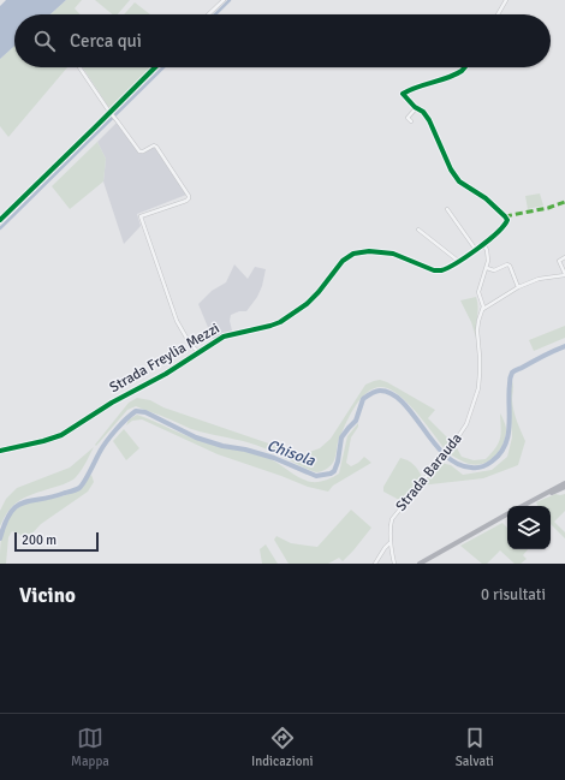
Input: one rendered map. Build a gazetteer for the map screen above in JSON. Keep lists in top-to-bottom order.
{
  "streets": {
    "street": ["Strada Freylia Mezzi", "Strada Barauda"]
  },
  "crossings": [
    ["Strada Freylia Mezzi", "Strada Barauda"]
  ],
  "water": ["Chisola"],
  "scale_bar": "200 m",
  "page": {
    "search": "Cerca qui",
    "scale": "200 m",
    "heading": ["Vicino", "0 risultati"],
    "nav": ["Mappa", "Indicazioni", "Salvati"]
  }
}
